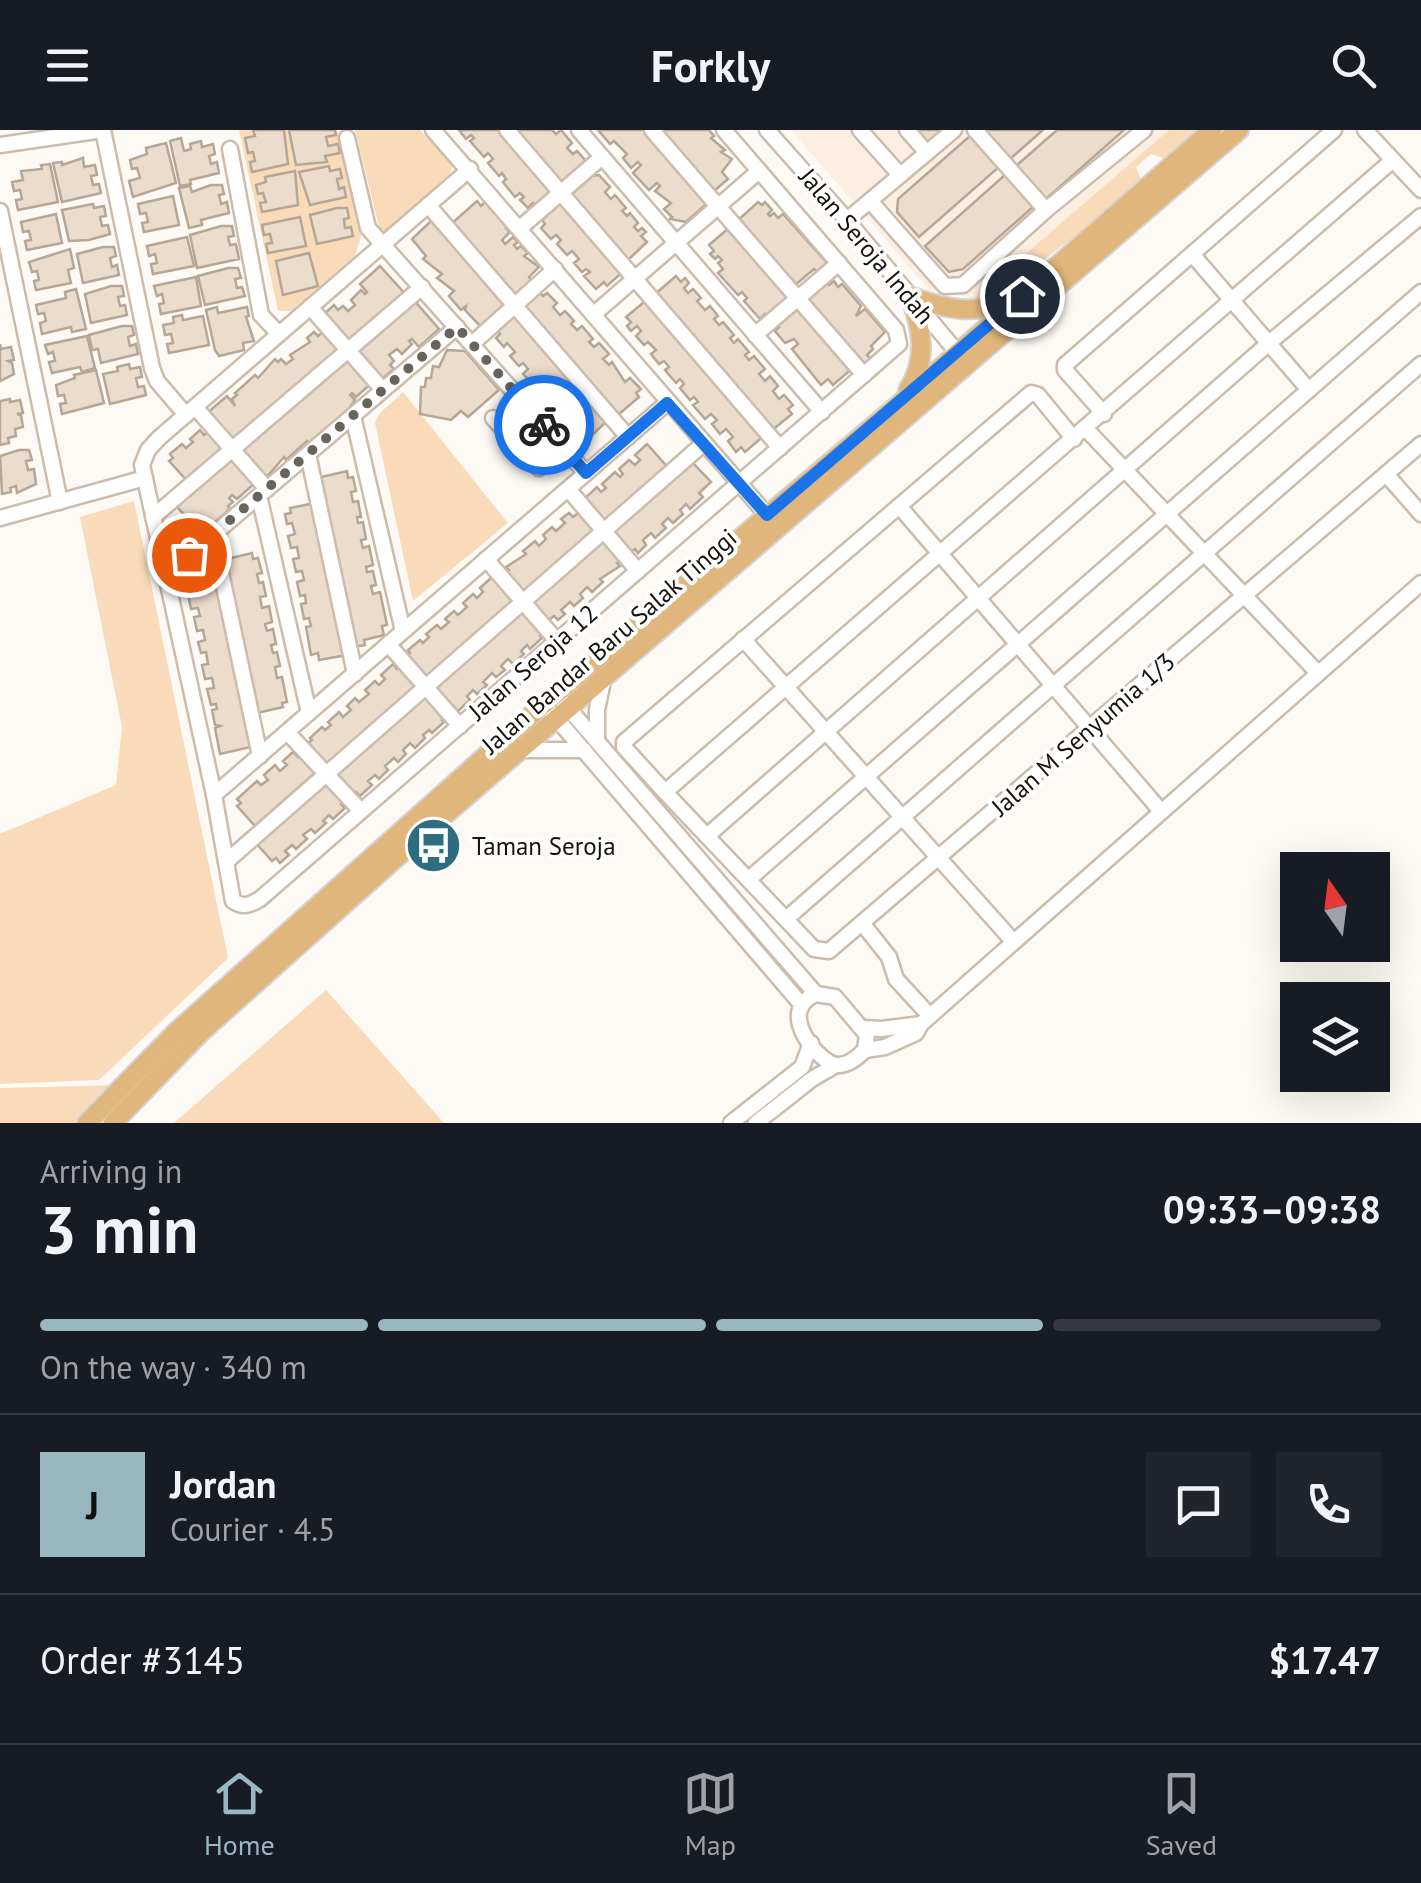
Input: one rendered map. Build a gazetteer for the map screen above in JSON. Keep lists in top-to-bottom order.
{
  "streets": {
    "main road": ["Jalan Bandar Baru Salak Tinggi"],
    "street": ["Jalan Seroja Indah", "Jalan Seroja 12", "Jalan M Senyumia 1/3"]
  },
  "crossings": [
    ["Jalan Seroja Indah", "Jalan Bandar Baru Salak Tinggi"]
  ],
  "places": {
    "bus stop": ["Taman Seroja"]
  },
  "north": "top",
  "page": {
    "header": "Forkly",
    "heading": ["3 min", "Arriving in", "09:33–09:38"],
    "panel": [
      "Jordan",
      "Courier · 4.5",
      "Order #3145",
      "$17.47"
    ],
    "bar": "On the way · 340 m",
    "round": "J",
    "tabs": ["Home", "Map", "Saved"]
  }
}
